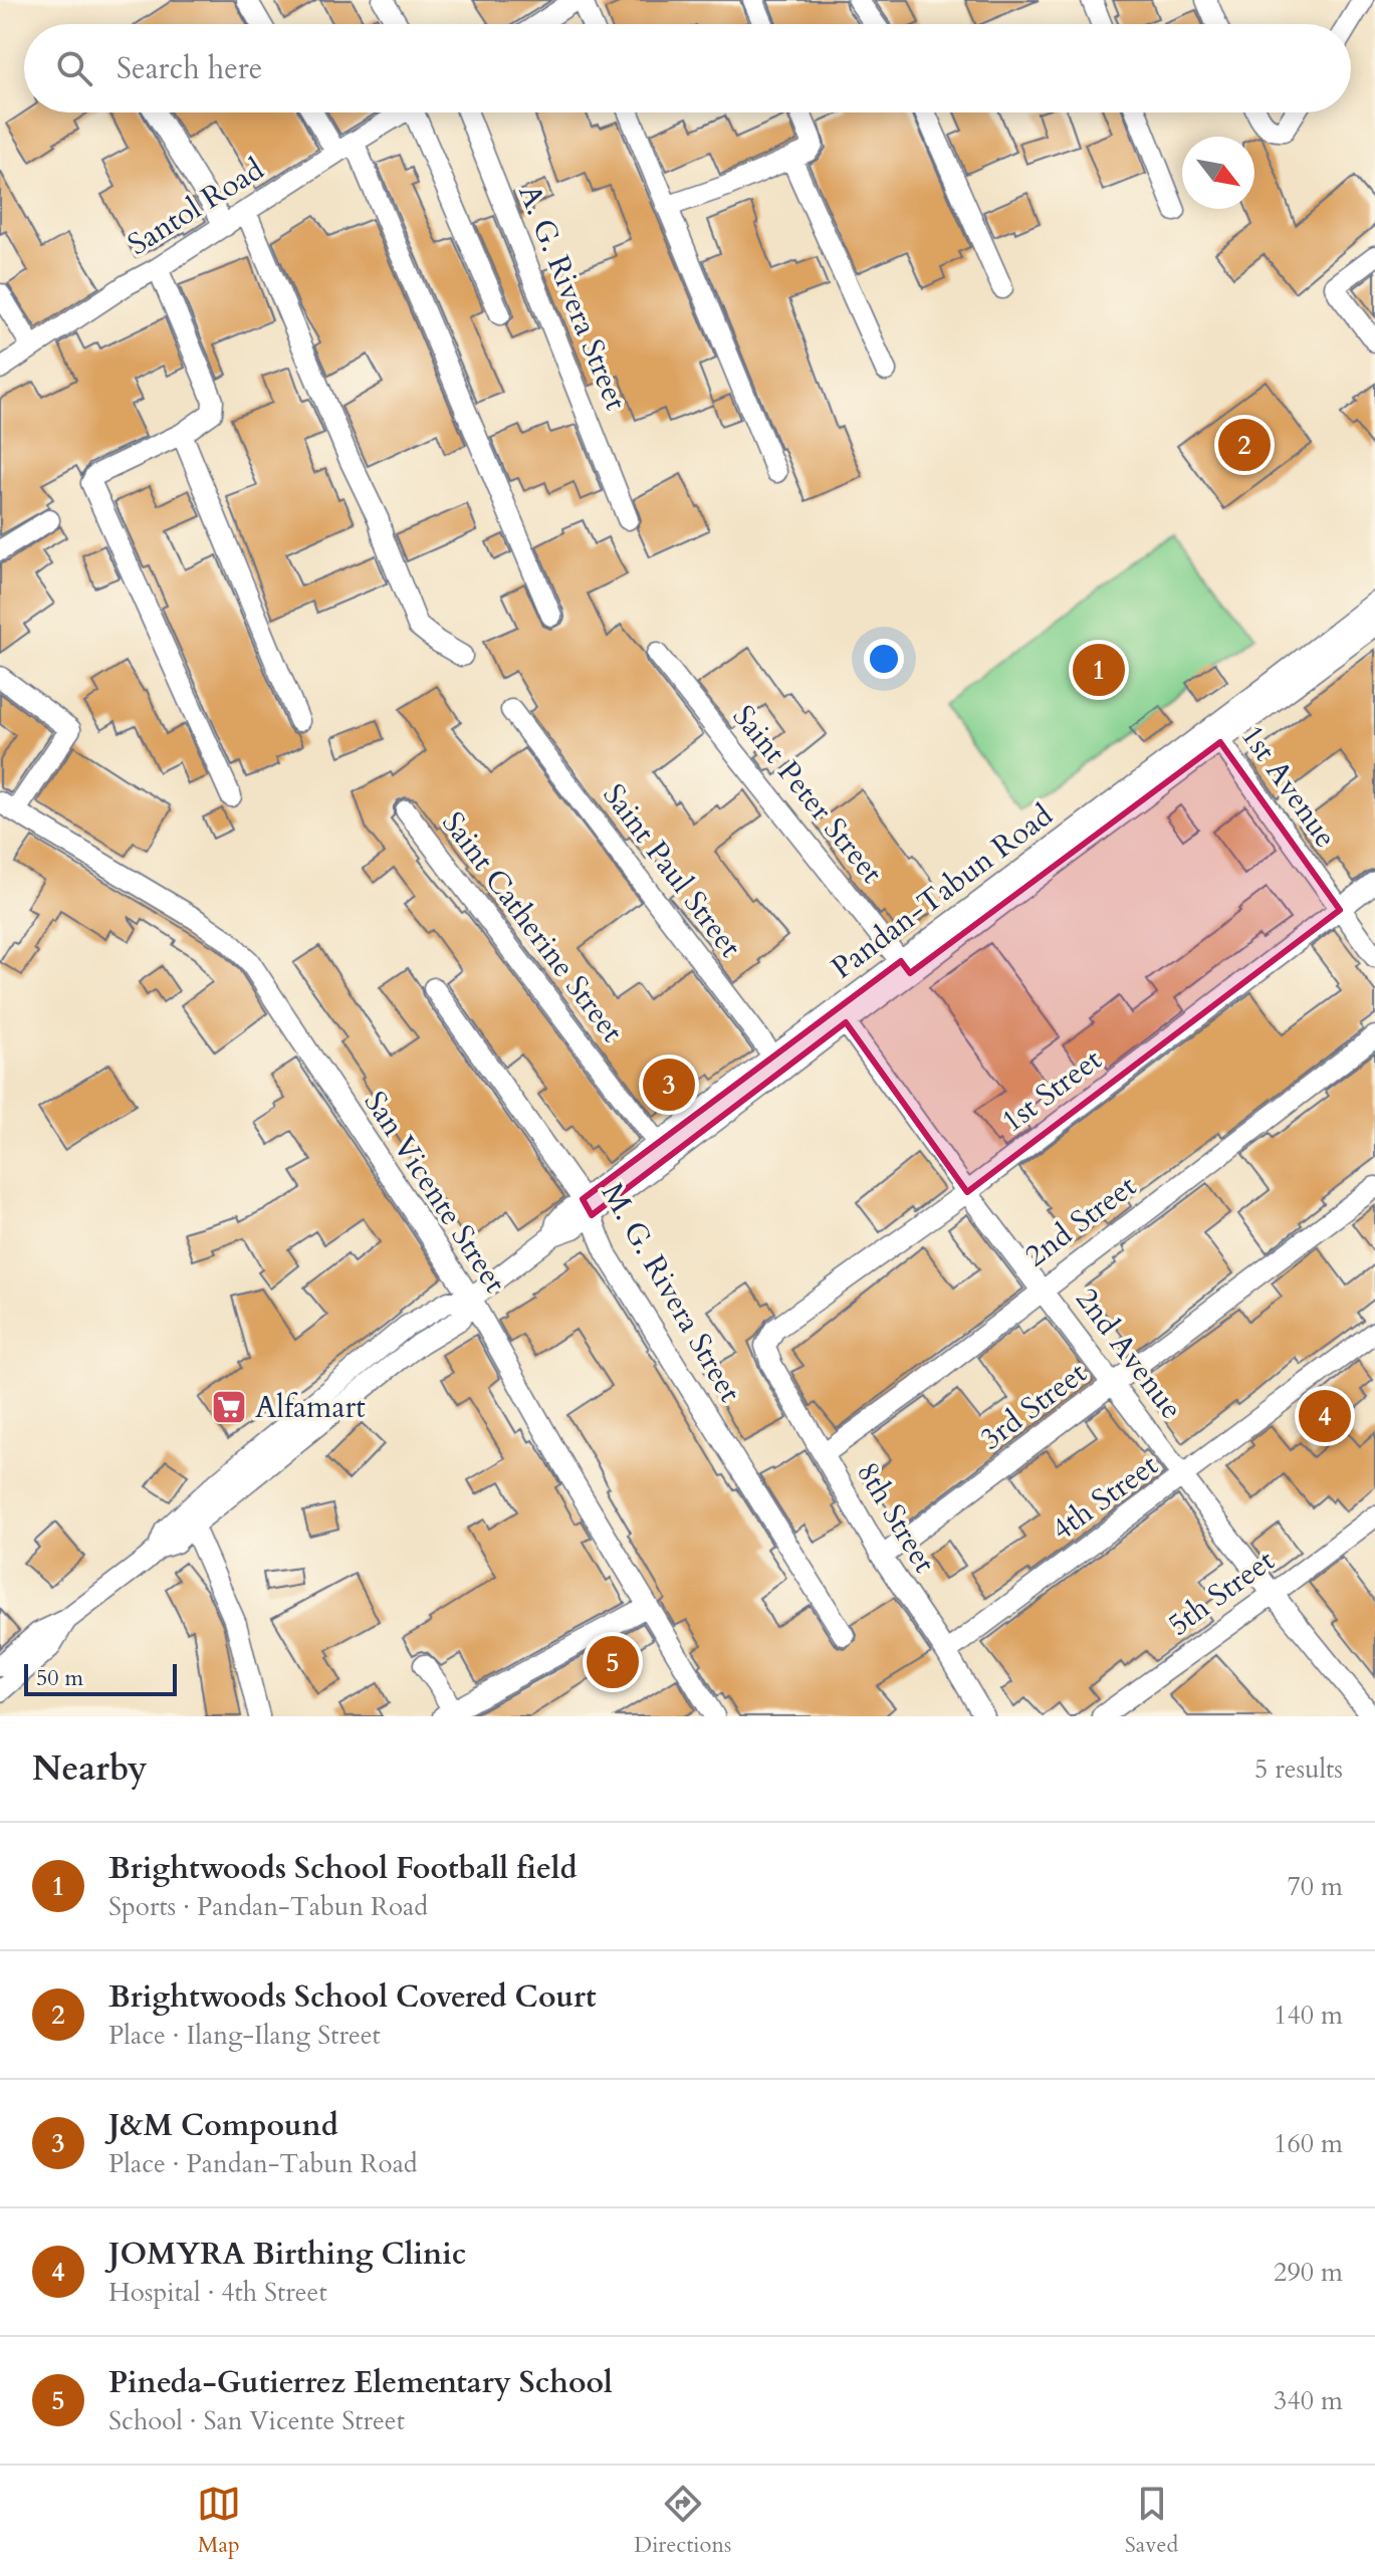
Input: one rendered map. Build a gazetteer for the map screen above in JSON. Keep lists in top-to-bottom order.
{
  "streets": {
    "street": [
      "Santol Road",
      "A. G. Rivera Street",
      "1st Avenue",
      "Saint Peter Street",
      "Saint Paul Street",
      "Pandan-Tabun Road",
      "Saint Catherine Street",
      "1st Street",
      "San Vicente Street",
      "2nd Street",
      "M. G. Rivera Street",
      "2nd Avenue",
      "3rd Street",
      "4th Street",
      "8th Street",
      "5th Street"
    ]
  },
  "crossings": [
    ["1st Avenue", "Pandan-Tabun Road"],
    ["1st Avenue", "1st Street"],
    ["Saint Peter Street", "Pandan-Tabun Road"],
    ["Saint Paul Street", "Pandan-Tabun Road"],
    ["Pandan-Tabun Road", "Saint Catherine Street"],
    ["Pandan-Tabun Road", "San Vicente Street"],
    ["Pandan-Tabun Road", "M. G. Rivera Street"],
    ["Pandan-Tabun Road", "2nd Avenue"],
    ["1st Street", "2nd Avenue"],
    ["1st Street", "8th Street"],
    ["2nd Street", "2nd Avenue"],
    ["2nd Street", "8th Street"],
    ["2nd Avenue", "3rd Street"],
    ["2nd Avenue", "4th Street"],
    ["2nd Avenue", "5th Street"],
    ["3rd Street", "8th Street"],
    ["4th Street", "8th Street"]
  ],
  "places": {
    "supermarket": ["Alfamart"]
  },
  "scale_bar": "50 m",
  "north": "bottom right",
  "page": {
    "search": "Search here",
    "pins": [
      "2",
      "1",
      "3",
      "4",
      "5"
    ],
    "scale": "50 m",
    "heading": ["Nearby", "5 results"],
    "list": [
      {
        "mark": "1",
        "name": "Brightwoods School Football field",
        "note": "Sports · Pandan-Tabun Road",
        "value": "70 m"
      },
      {
        "mark": "2",
        "name": "Brightwoods School Covered Court",
        "note": "Place · Ilang-Ilang Street",
        "value": "140 m"
      },
      {
        "mark": "3",
        "name": "J&M Compound",
        "note": "Place · Pandan-Tabun Road",
        "value": "160 m"
      },
      {
        "mark": "4",
        "name": "JOMYRA Birthing Clinic",
        "note": "Hospital · 4th Street",
        "value": "290 m"
      },
      {
        "mark": "5",
        "name": "Pineda-Gutierrez Elementary School",
        "note": "School · San Vicente Street",
        "value": "340 m"
      }
    ],
    "nav": ["Map", "Directions", "Saved"]
  }
}
